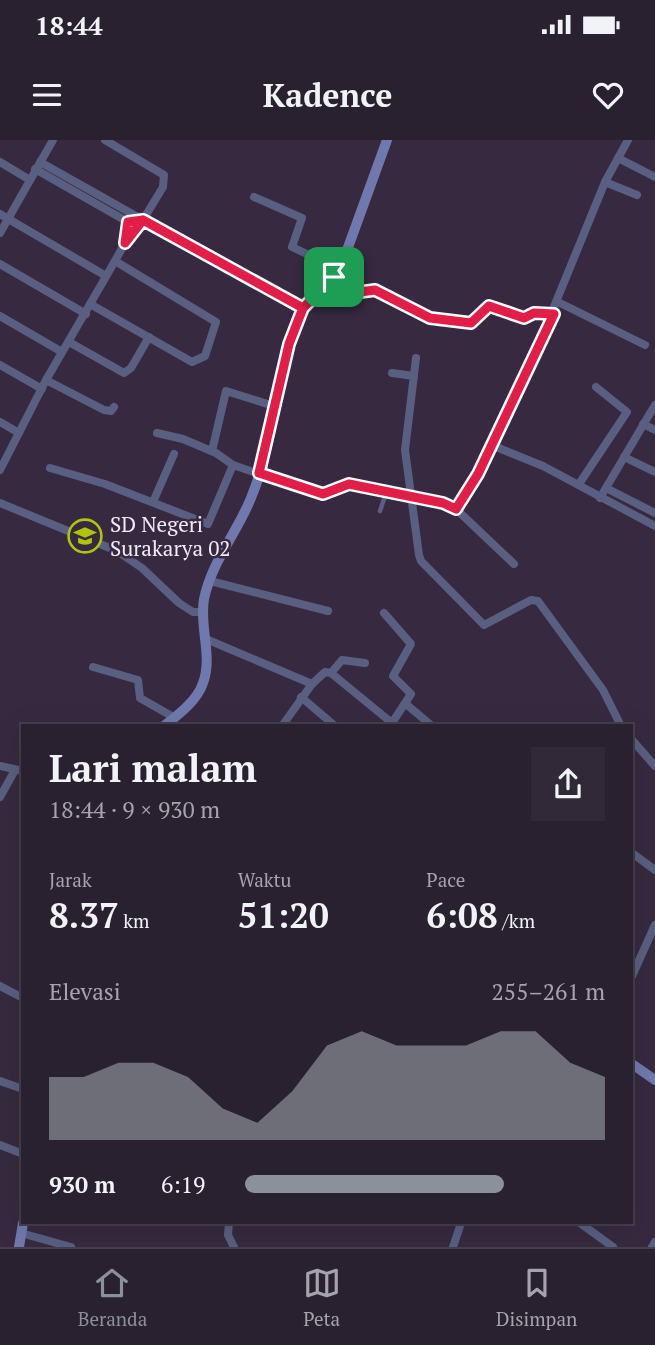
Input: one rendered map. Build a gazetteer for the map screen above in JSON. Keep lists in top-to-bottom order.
{
  "places": {
    "school or university": ["SD Negeri Surakarya 02"]
  },
  "page": {
    "status": "18:44",
    "header": "Kadence",
    "heading": ["Lari malam", "18:44 · 9 × 930 m"],
    "stats": [
      ["Jarak", "8.37 km"],
      ["Waktu", "51:20"],
      ["Pace", "6:08 /km"]
    ],
    "chart": ["Elevasi", "255–261 m"],
    "list": [
      {
        "name": "930 m",
        "note": "6:19"
      }
    ],
    "tabs": ["Beranda", "Peta", "Disimpan"]
  }
}
